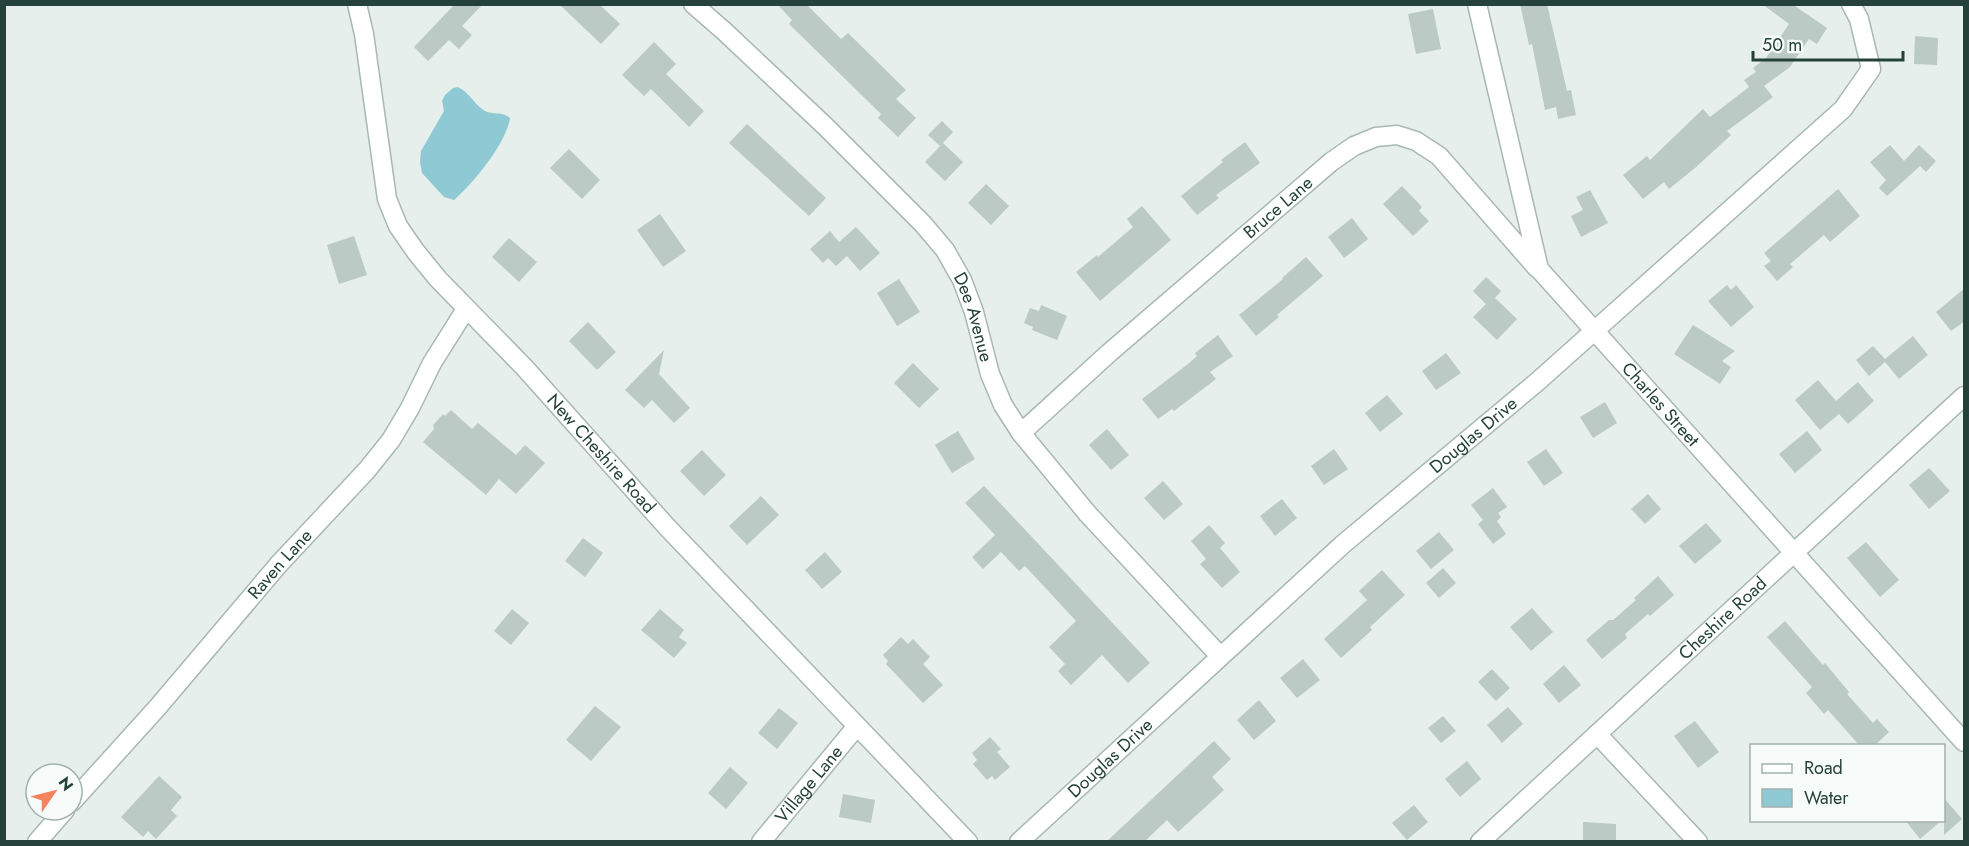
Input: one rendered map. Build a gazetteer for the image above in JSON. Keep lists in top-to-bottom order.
{
  "streets": {
    "street": [
      "Bruce Lane",
      "Dee Avenue",
      "Charles Street",
      "Douglas Drive",
      "New Cheshire Road",
      "Raven Lane",
      "Cheshire Road",
      "Village Lane"
    ]
  },
  "crossings": [
    ["Bruce Lane", "Dee Avenue"],
    ["Bruce Lane", "Charles Street"],
    ["Dee Avenue", "Douglas Drive"],
    ["Charles Street", "Douglas Drive"],
    ["Charles Street", "Cheshire Road"],
    ["New Cheshire Road", "Raven Lane"],
    ["New Cheshire Road", "Village Lane"]
  ],
  "legend": ["Road", "Water"],
  "scale_bar": "50 m",
  "north": "top right"
}
